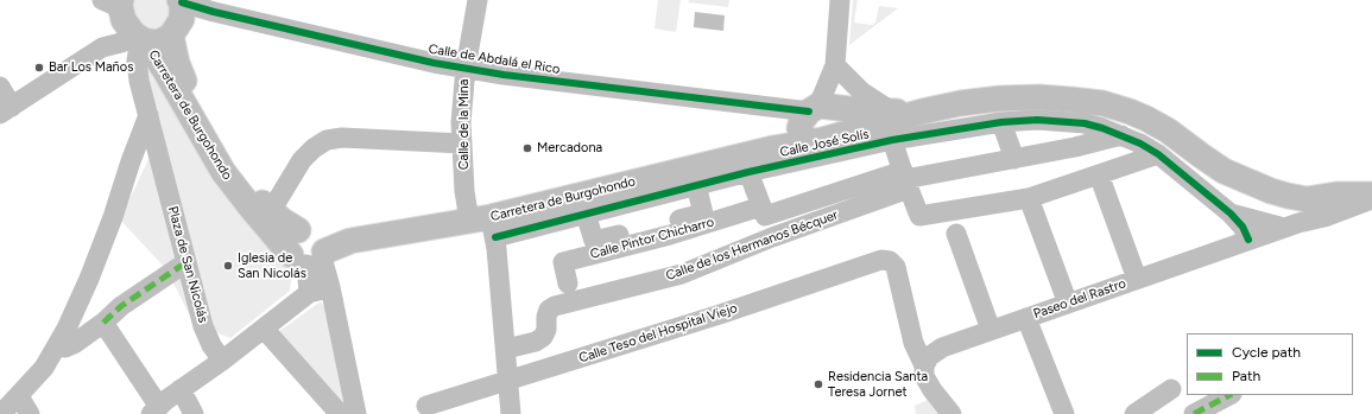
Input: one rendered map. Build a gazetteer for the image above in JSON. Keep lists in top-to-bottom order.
{
  "streets": {
    "main road": ["Carretera de Burgohondo"],
    "street": [
      "Calle de Abdalá el Rico",
      "Calle de la Mina",
      "Calle José Solís",
      "Calle Pintor Chicharro",
      "Calle de los Hermanos Bécquer",
      "Plaza de San Nicolás",
      "Paseo del Rastro",
      "Calle Teso del Hospital Viejo"
    ]
  },
  "crossings": [
    ["Calle de Abdalá el Rico", "Carretera de Burgohondo"],
    ["Calle de Abdalá el Rico", "Calle de la Mina"],
    ["Carretera de Burgohondo", "Calle de la Mina"],
    ["Carretera de Burgohondo", "Calle José Solís"],
    ["Carretera de Burgohondo", "Plaza de San Nicolás"],
    ["Calle de la Mina", "Calle José Solís"],
    ["Calle de la Mina", "Calle de los Hermanos Bécquer"],
    ["Calle de la Mina", "Calle Teso del Hospital Viejo"],
    ["Calle José Solís", "Calle de los Hermanos Bécquer"],
    ["Calle Pintor Chicharro", "Calle de los Hermanos Bécquer"],
    ["Paseo del Rastro", "Calle Teso del Hospital Viejo"]
  ],
  "places": [
    "Bar Los Maños",
    "Mercadona",
    "Iglesia de San Nicolás",
    "Residencia Santa Teresa Jornet"
  ],
  "legend": ["Cycle path", "Path"]
}
